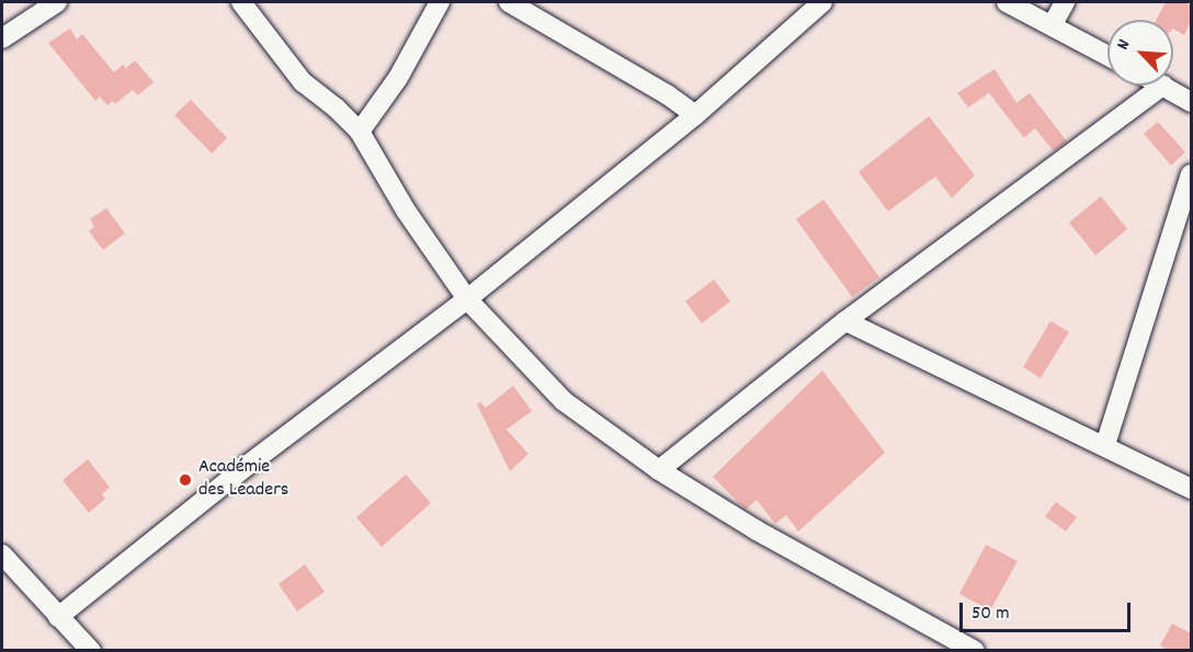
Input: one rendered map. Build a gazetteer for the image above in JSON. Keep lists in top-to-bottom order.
{
  "places": ["Académie des Leaders"],
  "scale_bar": "50 m",
  "north": "top left"
}
